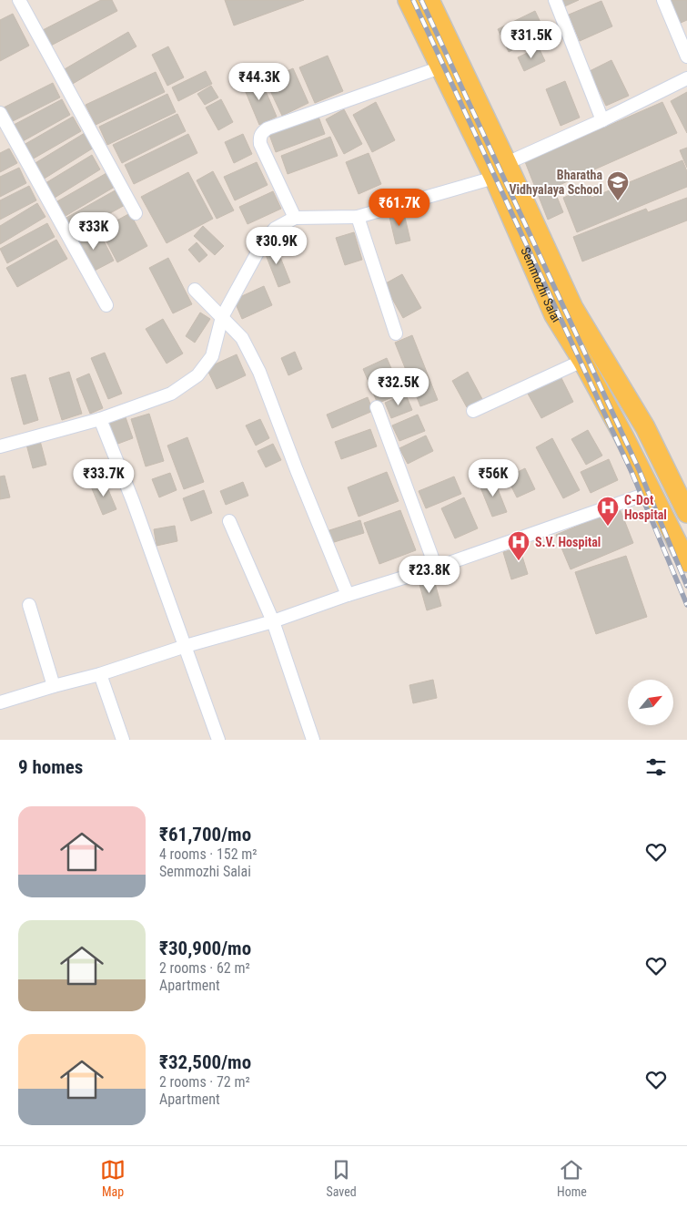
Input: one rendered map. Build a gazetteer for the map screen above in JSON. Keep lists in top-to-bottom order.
{
  "streets": {
    "main road": ["Semmozhi Salai"]
  },
  "places": {
    "school or university": ["Bharatha Vidhyalaya School"],
    "hospital": ["C-Dot Hospital", "S.V. Hospital"]
  },
  "north": "top right",
  "page": {
    "price": [
      "₹31.5K",
      "₹44.3K",
      "₹61.7K",
      "₹33K",
      "₹30.9K",
      "₹32.5K",
      "₹33.7K",
      "₹56K",
      "₹23.8K"
    ],
    "heading": "9 homes",
    "list": [
      {
        "name": "₹61,700/mo",
        "note": "4 rooms · 152 m² · Semmozhi Salai"
      },
      {
        "name": "₹30,900/mo",
        "note": "2 rooms · 62 m² · Apartment"
      },
      {
        "name": "₹32,500/mo",
        "note": "2 rooms · 72 m² · Apartment"
      }
    ],
    "tabs": ["Map", "Saved", "Home"]
  }
}
